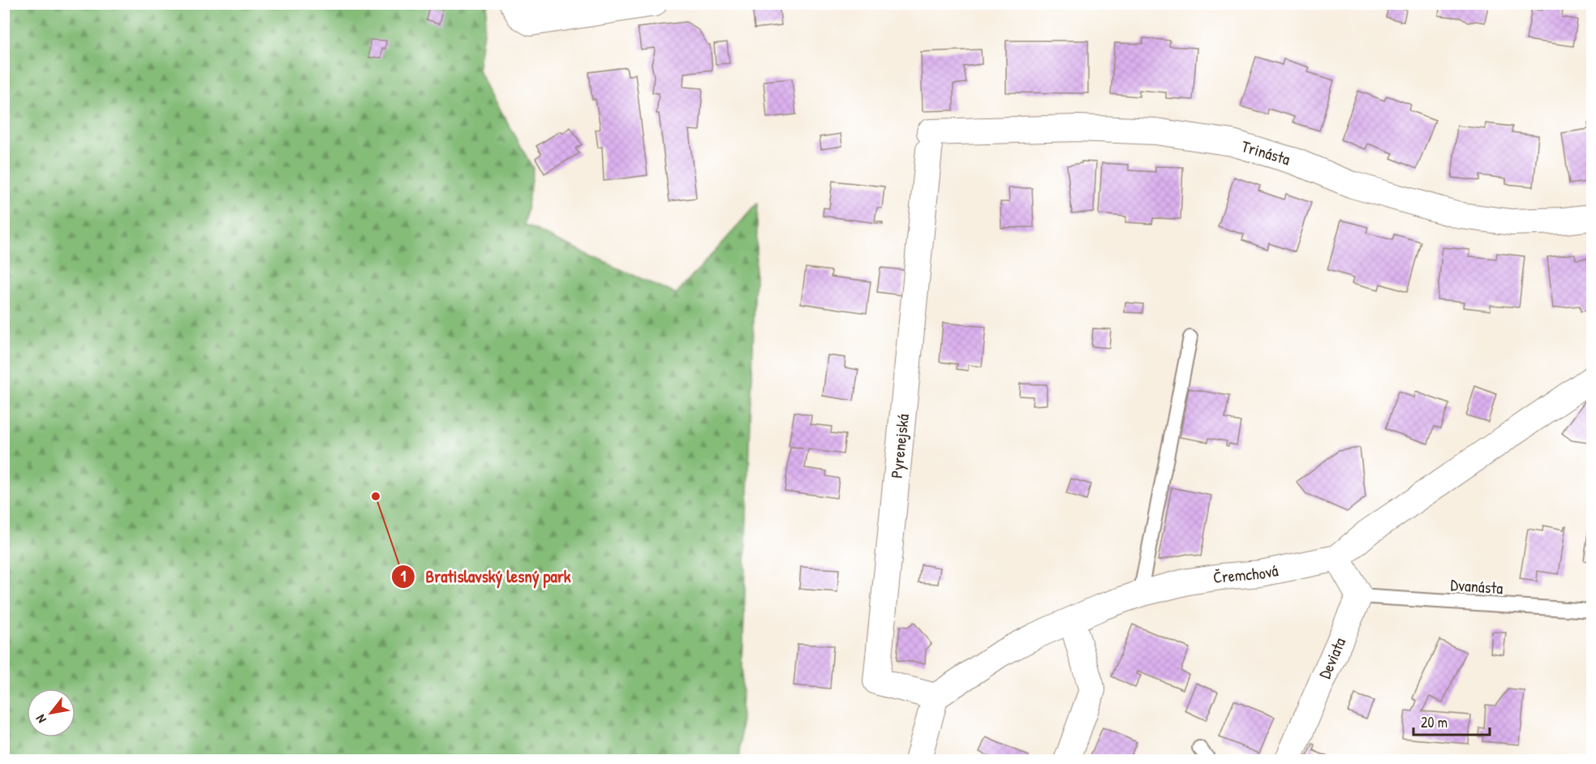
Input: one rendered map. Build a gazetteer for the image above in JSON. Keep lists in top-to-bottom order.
{
  "streets": {
    "street": [
      "Trinásta",
      "Pyrenejská",
      "Čremchová",
      "Deviata"
    ],
    "lane": ["Dvanásta"]
  },
  "crossings": [
    ["Trinásta", "Pyrenejská"],
    ["Pyrenejská", "Čremchová"],
    ["Dvanásta", "Deviata"]
  ],
  "places": ["Bratislavský lesný park"],
  "scale_bar": "20 m",
  "north": "bottom left"
}
